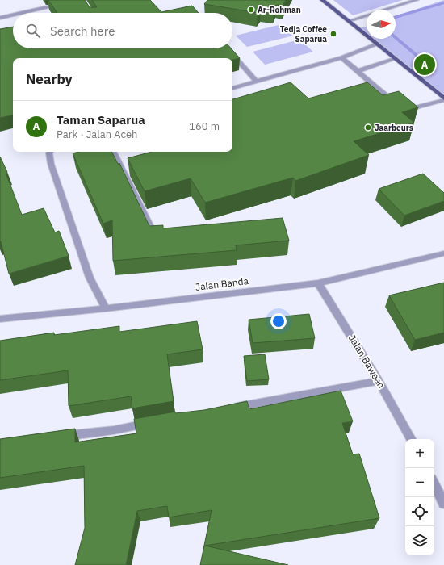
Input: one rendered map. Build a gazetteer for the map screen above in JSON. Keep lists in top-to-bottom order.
{
  "streets": {
    "street": ["Jalan Banda", "Jalan Bawean"]
  },
  "crossings": [
    ["Jalan Banda", "Jalan Bawean"]
  ],
  "places": ["Ar-Rohman", "Tedja Coffee Saparua", "Jaarbeurs"],
  "north": "right",
  "page": {
    "search": "Search here",
    "pins": "A",
    "heading": "Nearby",
    "list": [
      {
        "mark": "A",
        "name": "Taman Saparua",
        "note": "Park · Jalan Aceh",
        "value": "160 m"
      }
    ],
    "map_buttons": ["+", "−"]
  }
}
